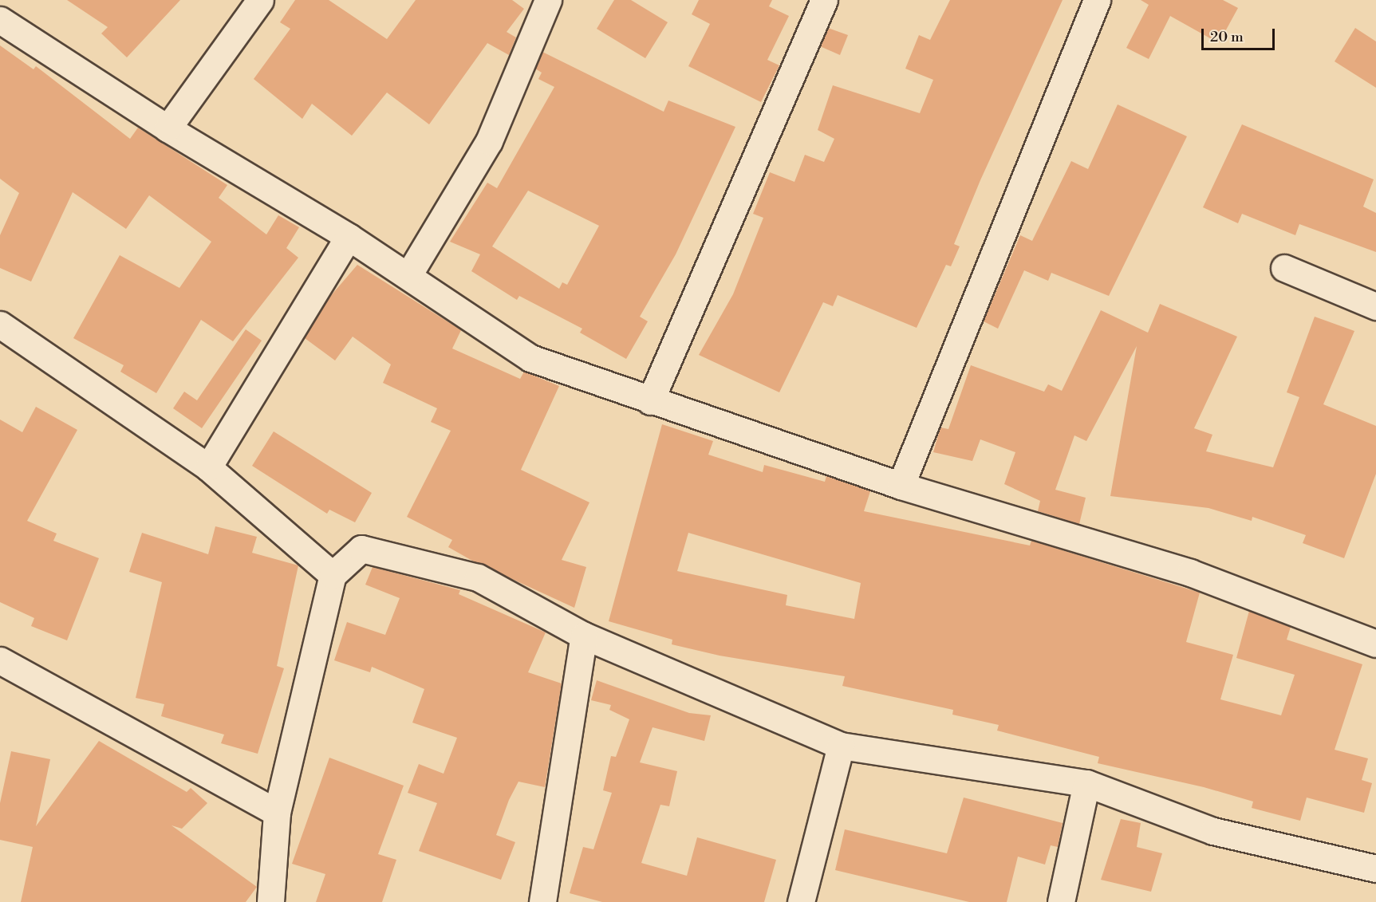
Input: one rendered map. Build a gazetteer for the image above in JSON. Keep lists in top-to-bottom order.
{
  "scale_bar": "20 m"
}
